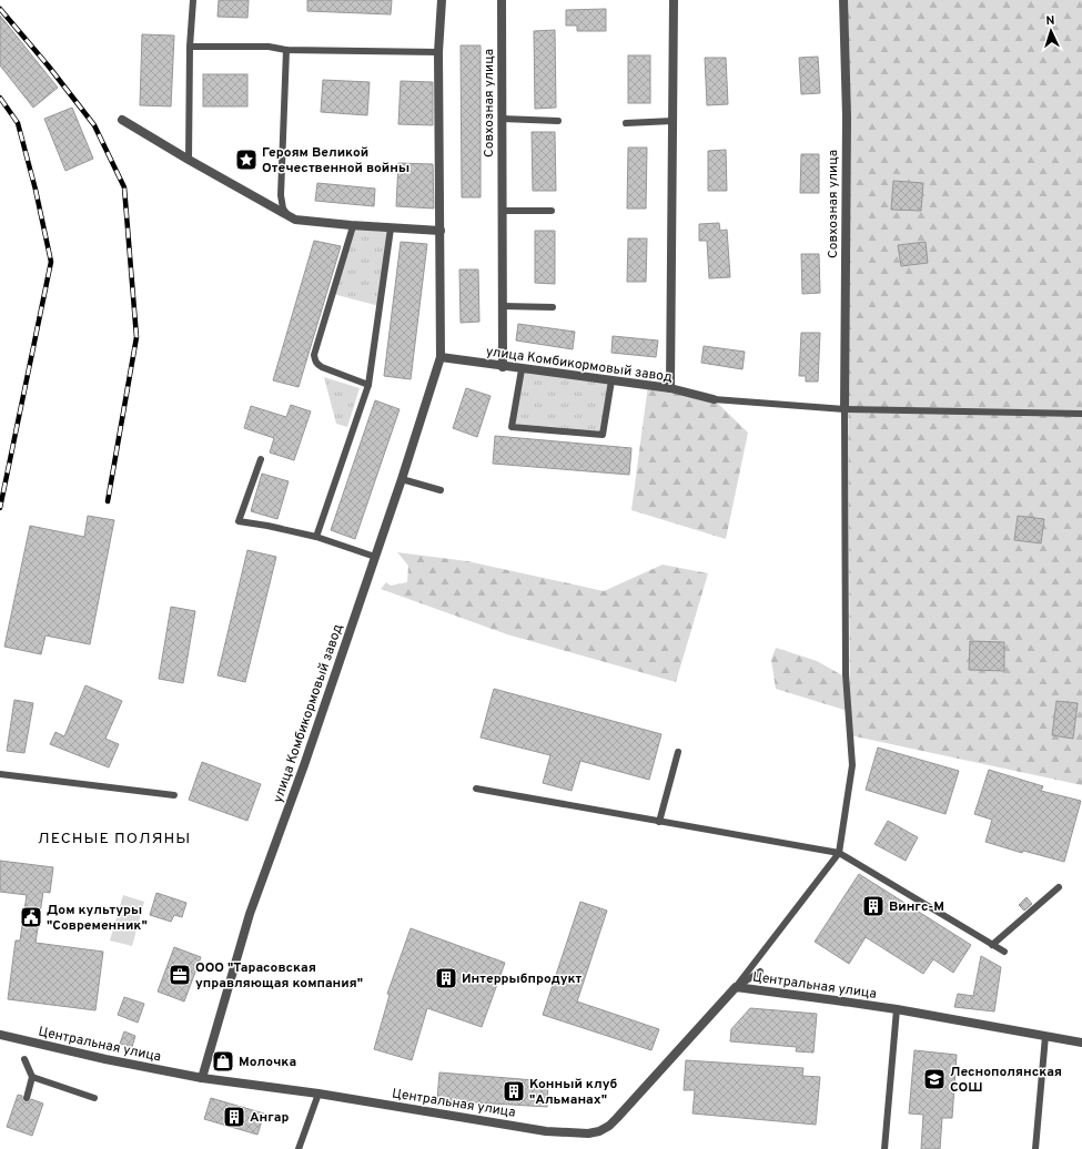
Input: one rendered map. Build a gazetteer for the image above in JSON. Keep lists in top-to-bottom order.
{
  "streets": {
    "street": ["Совхозная улица", "улица Комбикормовый завод", "Центральная улица"]
  },
  "crossings": [
    ["Совхозная улица", "улица Комбикормовый завод"],
    ["улица Комбикормовый завод", "Центральная улица"]
  ],
  "districts": ["ЛЕСНЫЕ ПОЛЯНЫ"],
  "places": {
    "place": ["Героям Великой Отечественной войны"],
    "building": [
      "Вингс-М",
      "Интеррыбпродукт",
      "Конный клуб \"Альманах\"",
      "Ангар"
    ],
    "public building": ["Дом культуры \"Современник\""],
    "office": ["ООО \"Тарасовская управляющая компания\""],
    "shop": ["Молочка"],
    "school or university": ["Леснополянская СОШ"]
  },
  "north": "top"
}
